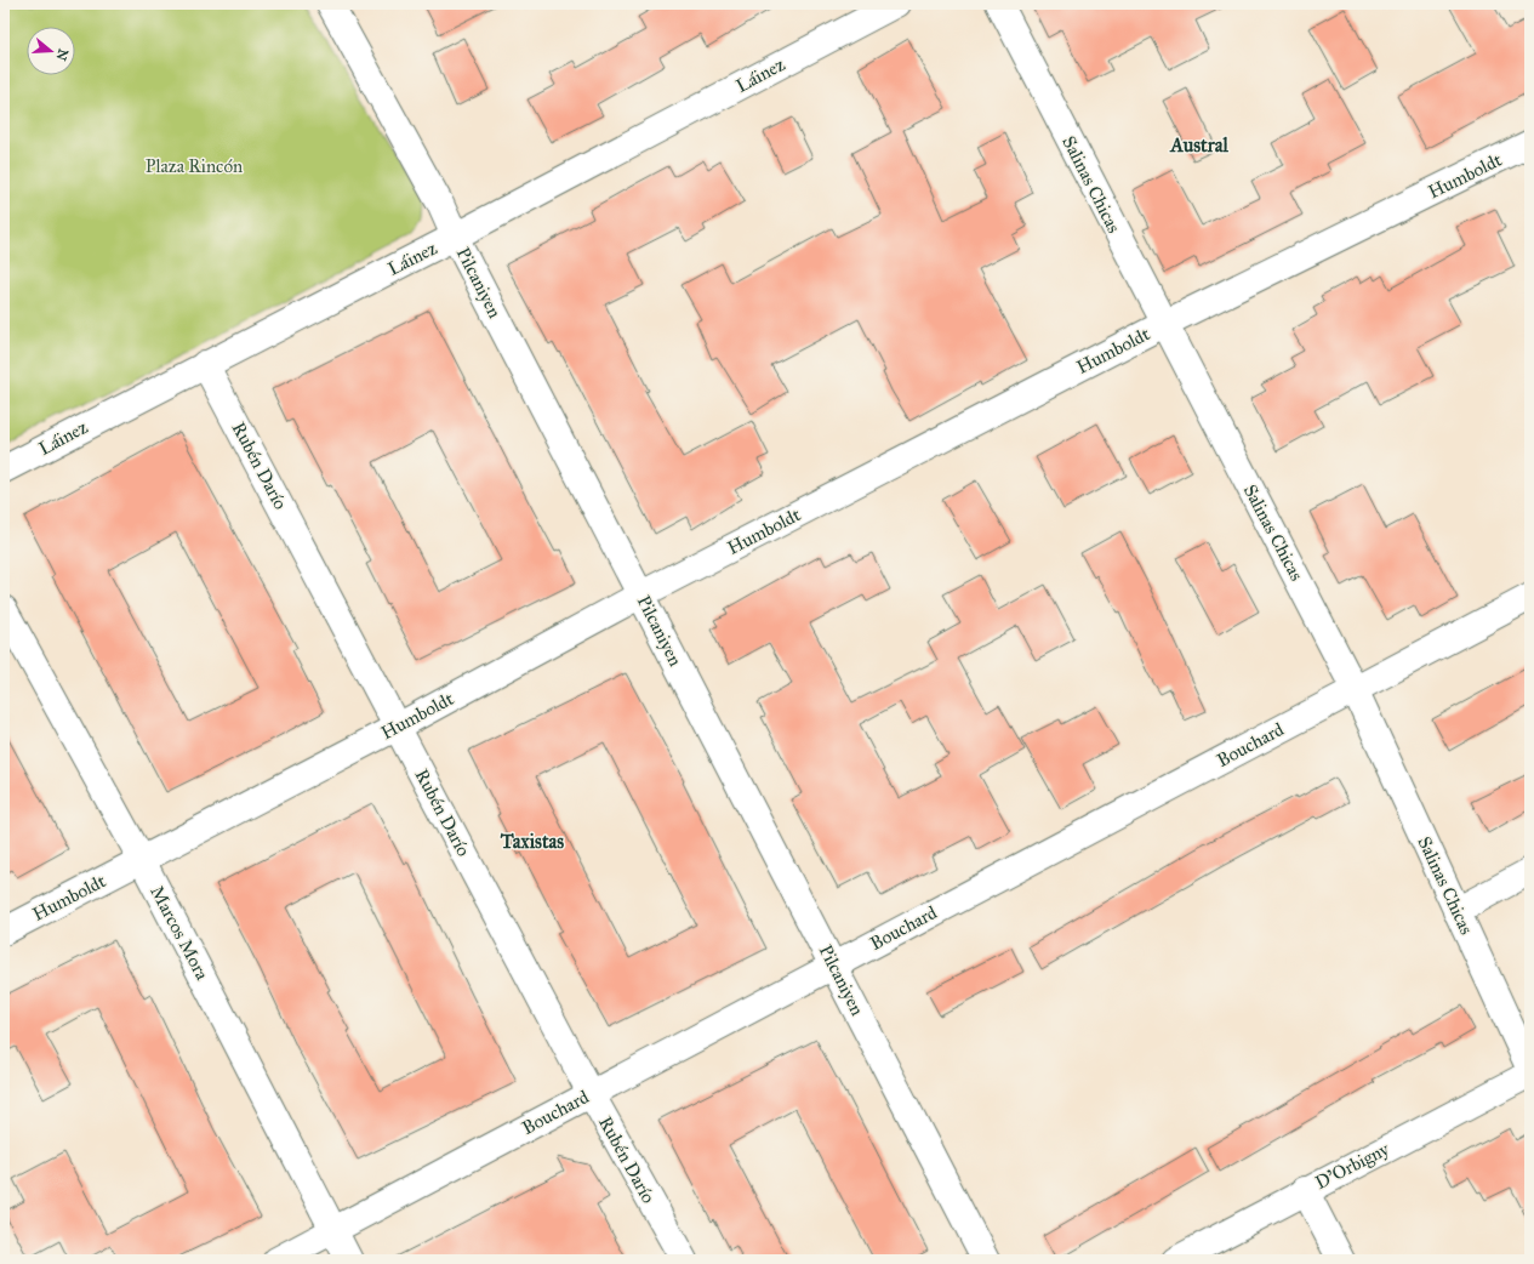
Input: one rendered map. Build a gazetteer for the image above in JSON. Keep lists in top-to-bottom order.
{
  "streets": {
    "street": [
      "Láinez",
      "Humboldt",
      "Salinas Chicas",
      "Pilcaniyen",
      "Rubén Darío",
      "Bouchard",
      "Marcos Mora",
      "D'Orbigny"
    ]
  },
  "crossings": [
    ["Láinez", "Pilcaniyen"],
    ["Láinez", "Rubén Darío"],
    ["Humboldt", "Salinas Chicas"],
    ["Humboldt", "Pilcaniyen"],
    ["Humboldt", "Rubén Darío"],
    ["Humboldt", "Marcos Mora"],
    ["Salinas Chicas", "Bouchard"],
    ["Salinas Chicas", "D'Orbigny"],
    ["Pilcaniyen", "Bouchard"],
    ["Rubén Darío", "Bouchard"],
    ["Bouchard", "Marcos Mora"]
  ],
  "districts": ["Austral", "Taxistas"],
  "parks": ["Plaza Rincón"],
  "north": "right"
}
